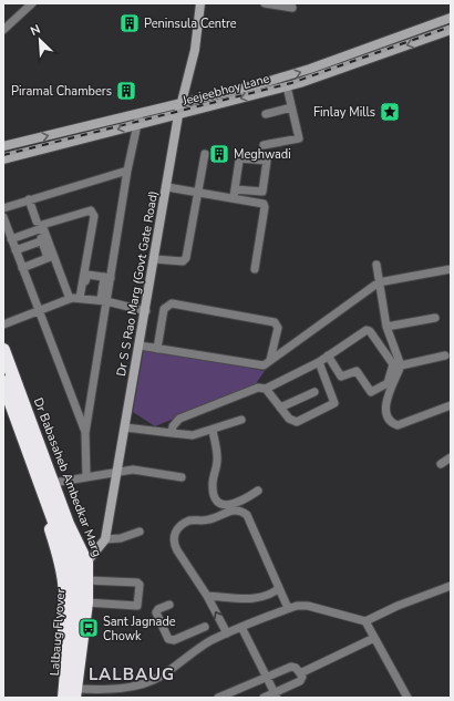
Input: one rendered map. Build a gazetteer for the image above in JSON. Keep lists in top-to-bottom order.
{
  "streets": {
    "highway": ["Dr Babasaheb Ambedkar Marg", "Lalbaug Flyover"],
    "street": ["Jeejeebhoy Lane", "Dr S S Rao Marg (Govt Gate Road)"]
  },
  "crossings": [
    ["Jeejeebhoy Lane", "Dr S S Rao Marg (Govt Gate Road)"],
    ["Dr S S Rao Marg (Govt Gate Road)", "Dr Babasaheb Ambedkar Marg"],
    ["Dr Babasaheb Ambedkar Marg", "Lalbaug Flyover"]
  ],
  "districts": ["LALBAUG"],
  "places": {
    "building": ["Peninsula Centre", "Piramal Chambers", "Meghwadi"],
    "place": ["Finlay Mills"],
    "bus stop": ["Sant Jagnade Chowk"]
  },
  "north": "top left"
}
